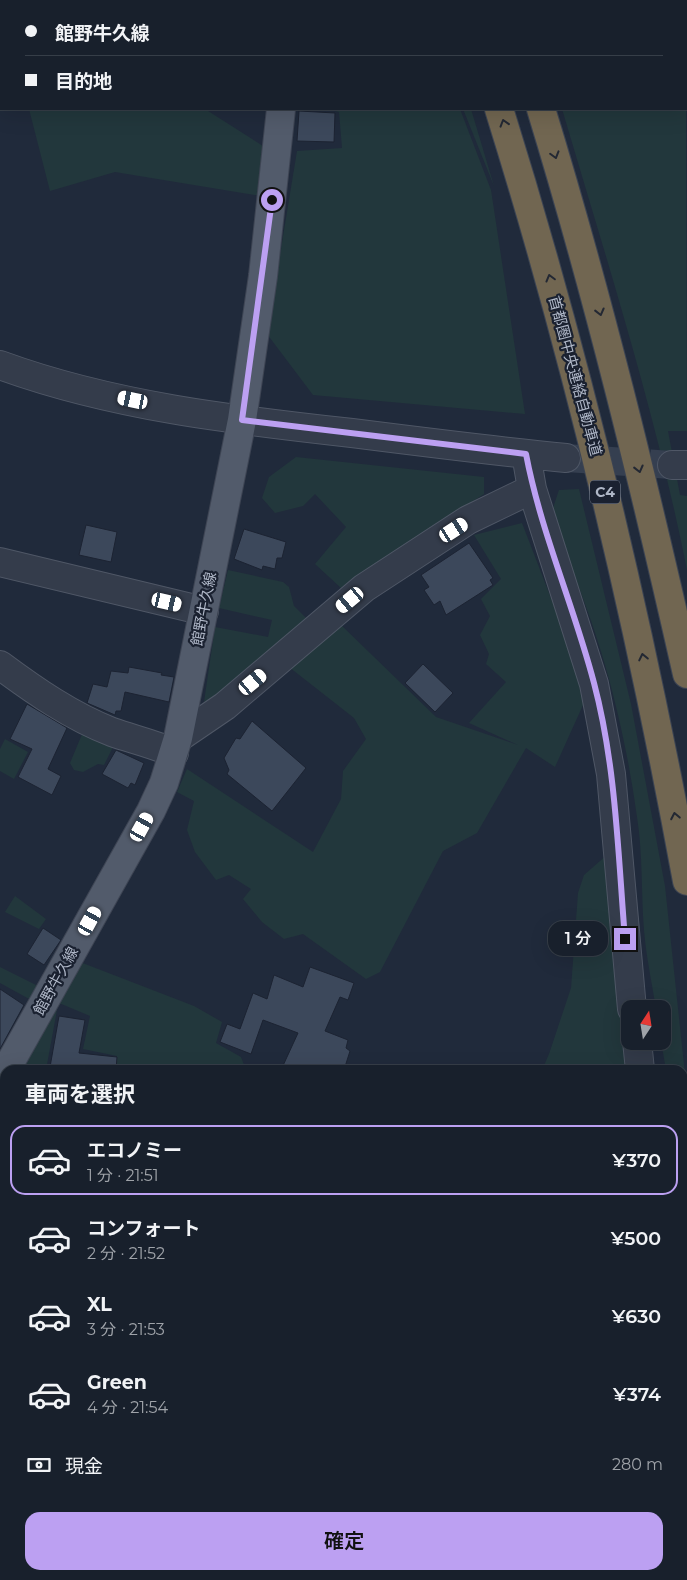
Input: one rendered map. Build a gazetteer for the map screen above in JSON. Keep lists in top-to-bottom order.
{
  "streets": {
    "highway": ["首都圏中央連絡自動車道", "C4"],
    "main road": ["館野牛久線"]
  },
  "north": "top",
  "page": {
    "banner": ["館野牛久線", "目的地"],
    "bubble": "1 分",
    "heading": "車両を選択",
    "list": [
      {
        "name": "エコノミー",
        "note": "1 分 · 21:51",
        "value": "¥370"
      },
      {
        "name": "コンフォート",
        "note": "2 分 · 21:52",
        "value": "¥500"
      },
      {
        "name": "XL",
        "note": "3 分 · 21:53",
        "value": "¥630"
      },
      {
        "name": "Green",
        "note": "4 分 · 21:54",
        "value": "¥374"
      }
    ],
    "pay": ["現金", "280 m"],
    "buttons": "確定"
  }
}
